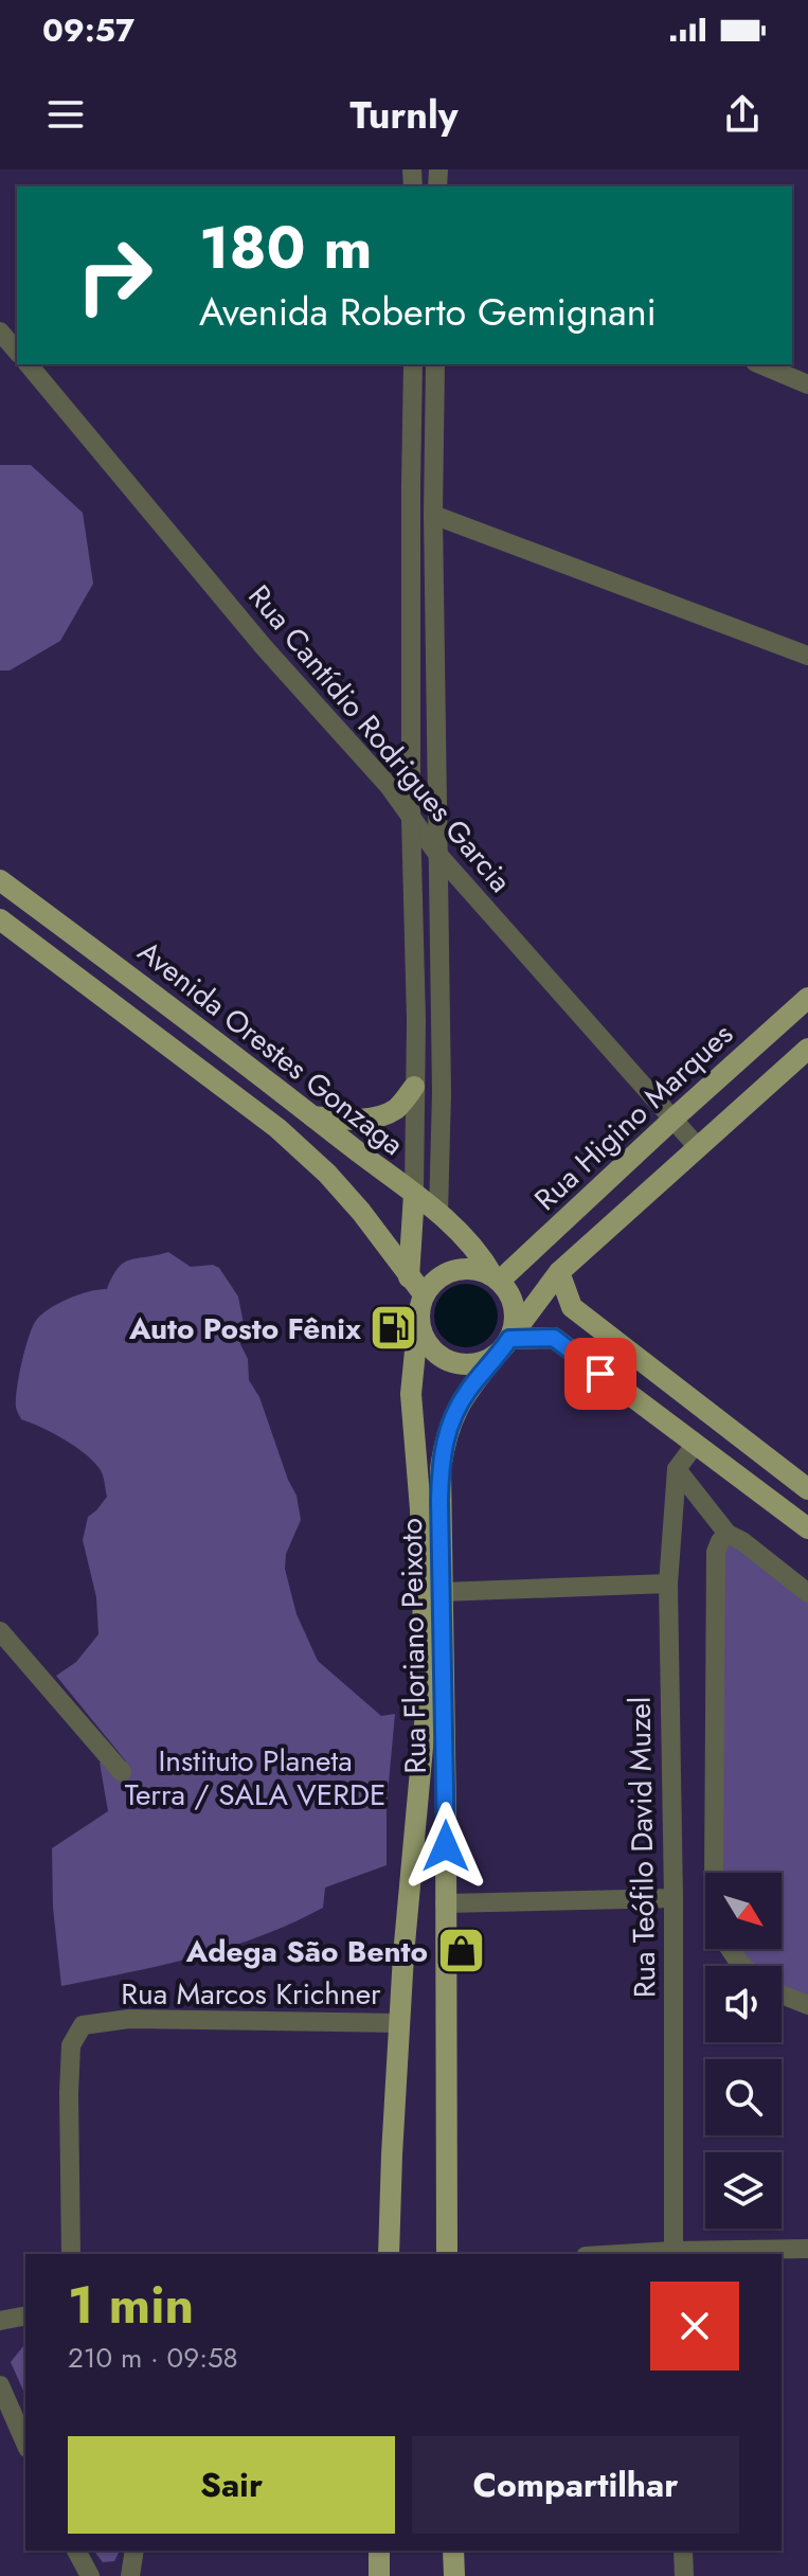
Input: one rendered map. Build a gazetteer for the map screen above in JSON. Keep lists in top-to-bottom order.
{
  "streets": {
    "main road": ["Avenida Orestes Gonzaga", "Rua Higino Marques", "Rua Floriano Peixoto"],
    "street": ["Rua Cantídio Rodrigues Garcia", "Rua Teófilo David Muzel", "Rua Marcos Krichner"]
  },
  "crossings": [
    ["Rua Cantídio Rodrigues Garcia", "Rua Higino Marques"],
    ["Avenida Orestes Gonzaga", "Rua Higino Marques"],
    ["Avenida Orestes Gonzaga", "Rua Floriano Peixoto"],
    ["Rua Higino Marques", "Rua Floriano Peixoto"]
  ],
  "parks": ["Instituto Planeta Terra / SALA VERDE"],
  "places": {
    "fuel station": ["Auto Posto Fênix"],
    "shop": ["Adega São Bento"]
  },
  "north": "bottom right",
  "page": {
    "status": "09:57",
    "header": "Turnly",
    "turn": ["180 m", "Avenida Roberto Gemignani"],
    "heading": ["1 min", "210 m · 09:58"],
    "buttons": ["Sair", "Compartilhar"]
  }
}
